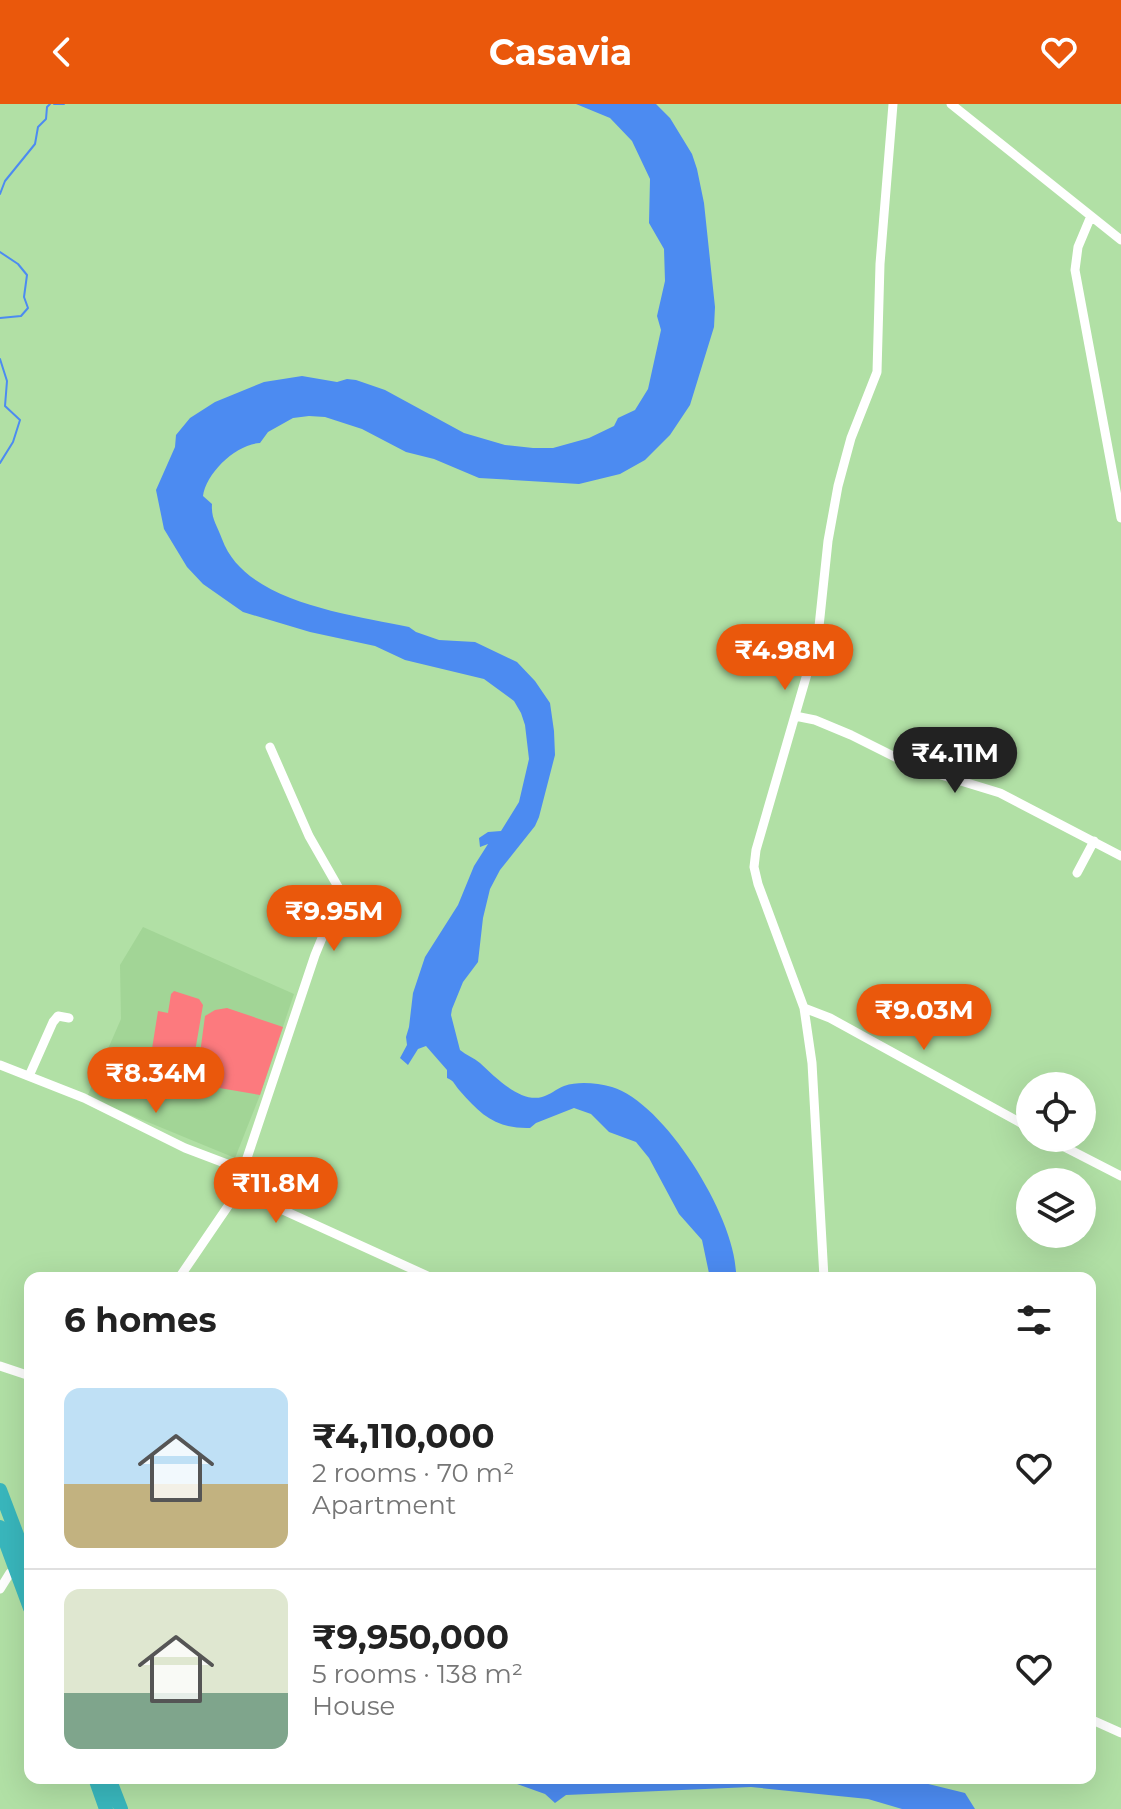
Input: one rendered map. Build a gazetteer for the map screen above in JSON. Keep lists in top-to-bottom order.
{
  "page": {
    "header": "Casavia",
    "price": [
      "₹4.98M",
      "₹4.11M",
      "₹9.95M",
      "₹9.03M",
      "₹8.34M",
      "₹11.8M"
    ],
    "heading": "6 homes",
    "list": [
      {
        "name": "₹4,110,000",
        "note": "2 rooms · 70 m² · Apartment"
      },
      {
        "name": "₹9,950,000",
        "note": "5 rooms · 138 m² · House"
      }
    ]
  }
}
